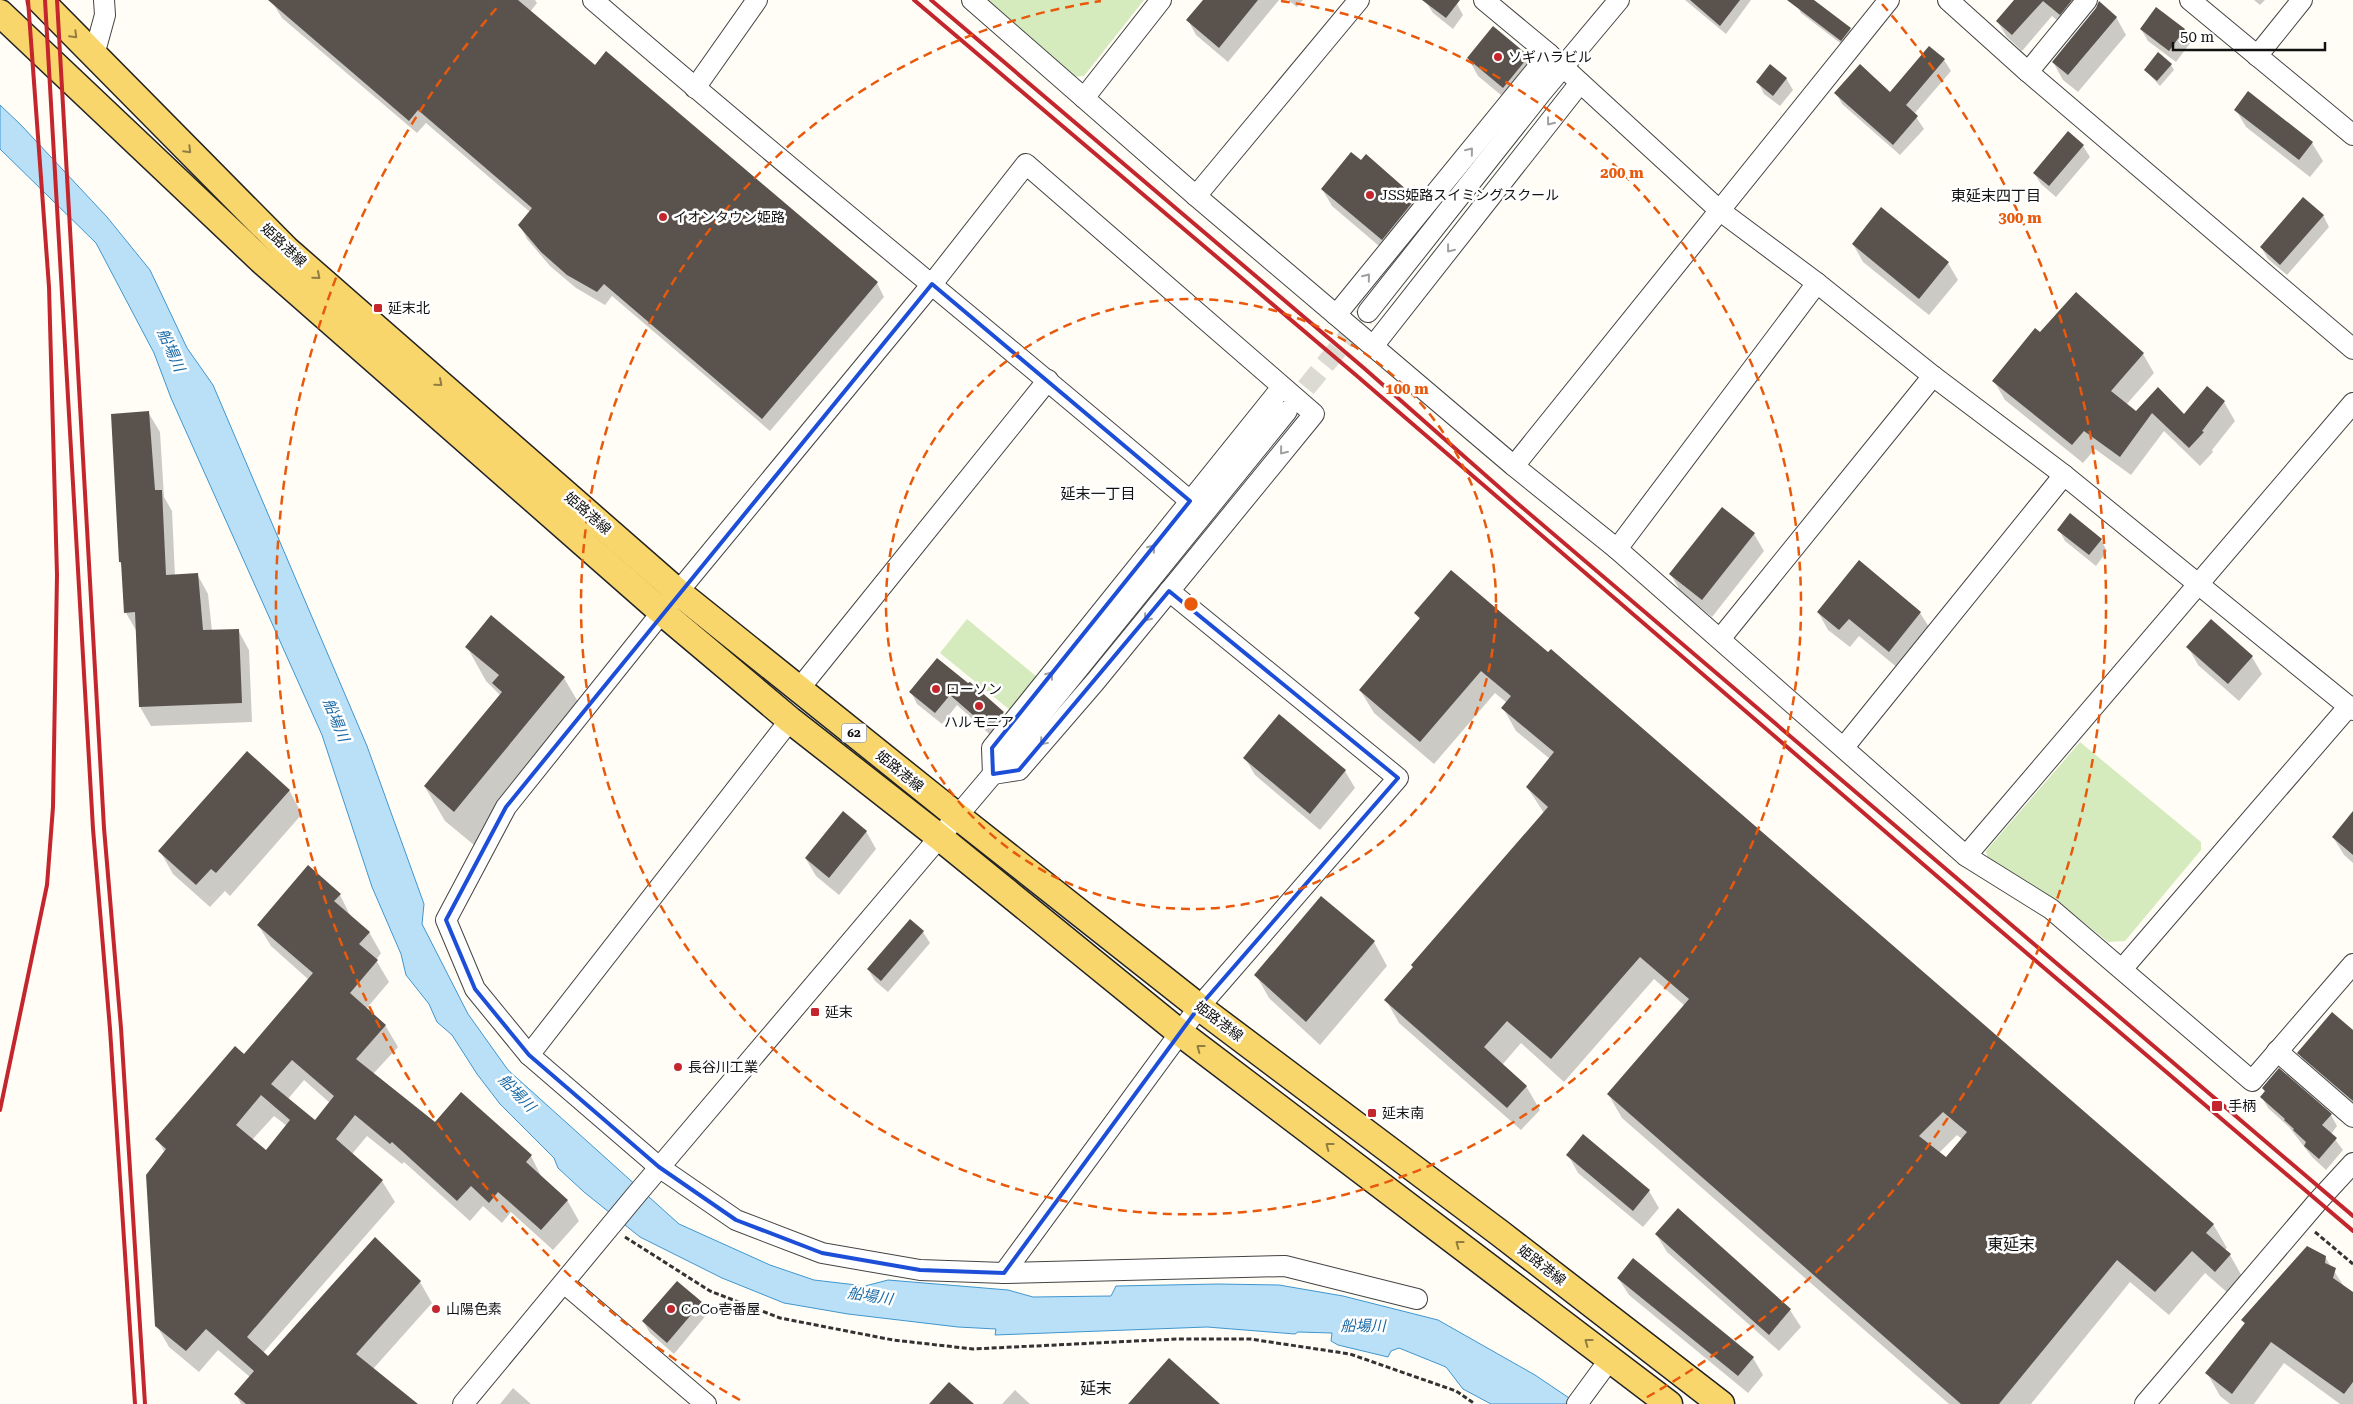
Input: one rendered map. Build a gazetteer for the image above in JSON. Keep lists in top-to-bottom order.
{
  "streets": {
    "main road": ["姫路港線", "62"]
  },
  "districts": [
    "東延末四丁目",
    "延末一丁目",
    "東延末",
    "延末"
  ],
  "water": ["船場川"],
  "places": {
    "other": [
      "ソギハラビル",
      "JSS姫路スイミングスクール",
      "イオンタウン姫路",
      "ローソン",
      "ハルモニア",
      "長谷川工業",
      "山陽色素",
      "CoCo壱番屋"
    ],
    "transit": [
      "延末北",
      "延末",
      "手柄",
      "延末南"
    ]
  },
  "scale_bar": "50 m",
  "rings": ["200 m", "300 m", "100 m"]
}
